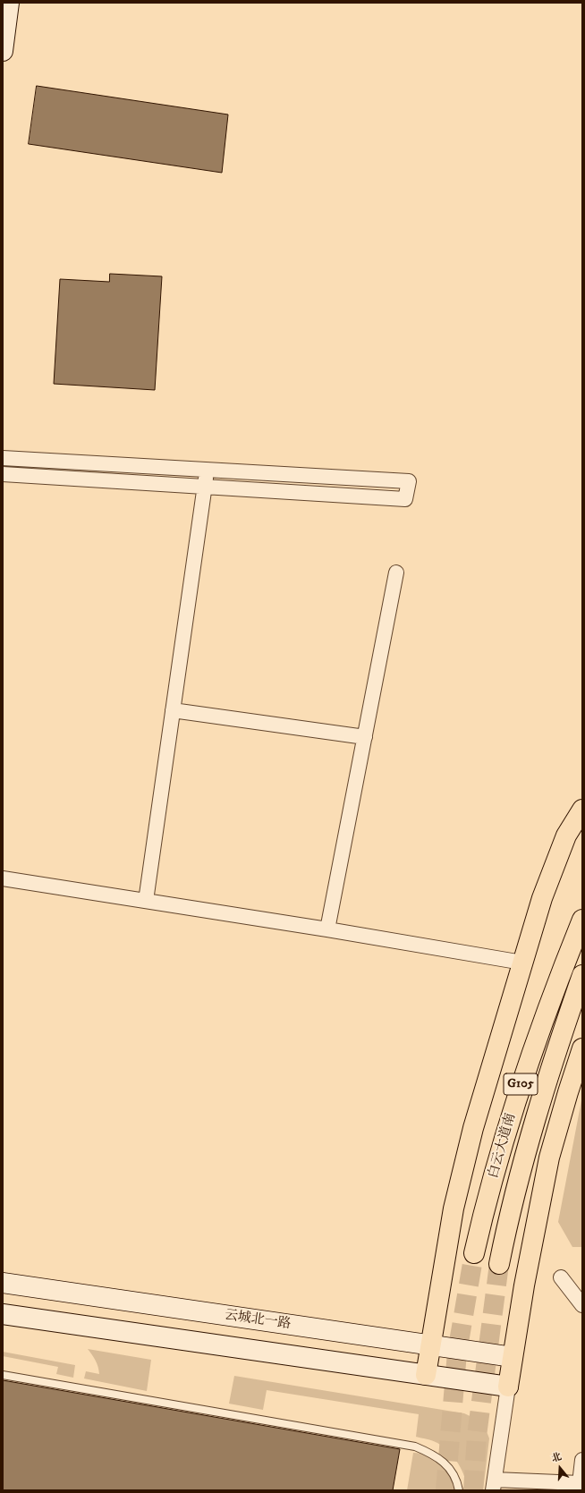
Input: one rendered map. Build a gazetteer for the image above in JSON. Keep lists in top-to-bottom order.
{
  "streets": {
    "highway": ["G105", "白云大道南"],
    "street": ["云城北一路"]
  },
  "north": "top"
}
